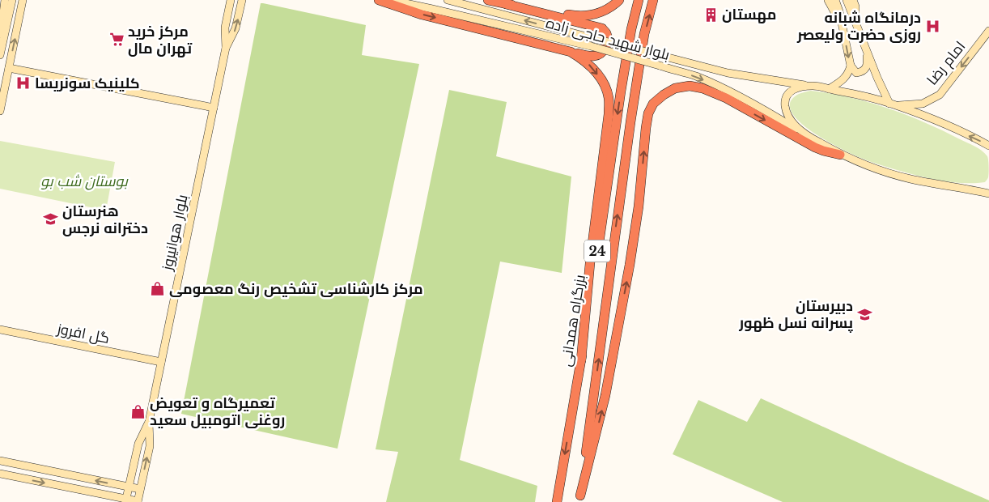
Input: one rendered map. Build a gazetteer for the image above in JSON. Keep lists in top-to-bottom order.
{
  "streets": {
    "highway": ["24", "بزرگراه همدانی"],
    "main road": [
      "بلوار شهید حاجی زاده",
      "امام رضا",
      "بلوار هوانیروز",
      "گل افروز"
    ]
  },
  "crossings": [
    ["بلوار شهید حاجی زاده", "امام رضا"],
    ["بلوار هوانیروز", "گل افروز"]
  ],
  "one_way": ["امام رضا"],
  "parks": ["بوستان شب بو"],
  "places": {
    "building": ["مهستان"],
    "hospital": ["درمانگاه شبانه روزی حضرت ولیعصر", "کلینیک سونریسا"],
    "supermarket": ["مرکز خرید تهران مال"],
    "school or university": ["هنرستان دخترانه نرجس", "دبیرستان پسرانه نسل ظهور"],
    "shop": ["مرکز کارشناسی تشخیص رنگ معصومی", "تعمیرگاه و تعویض روغنی اتومبیل سعید"]
  }
}
